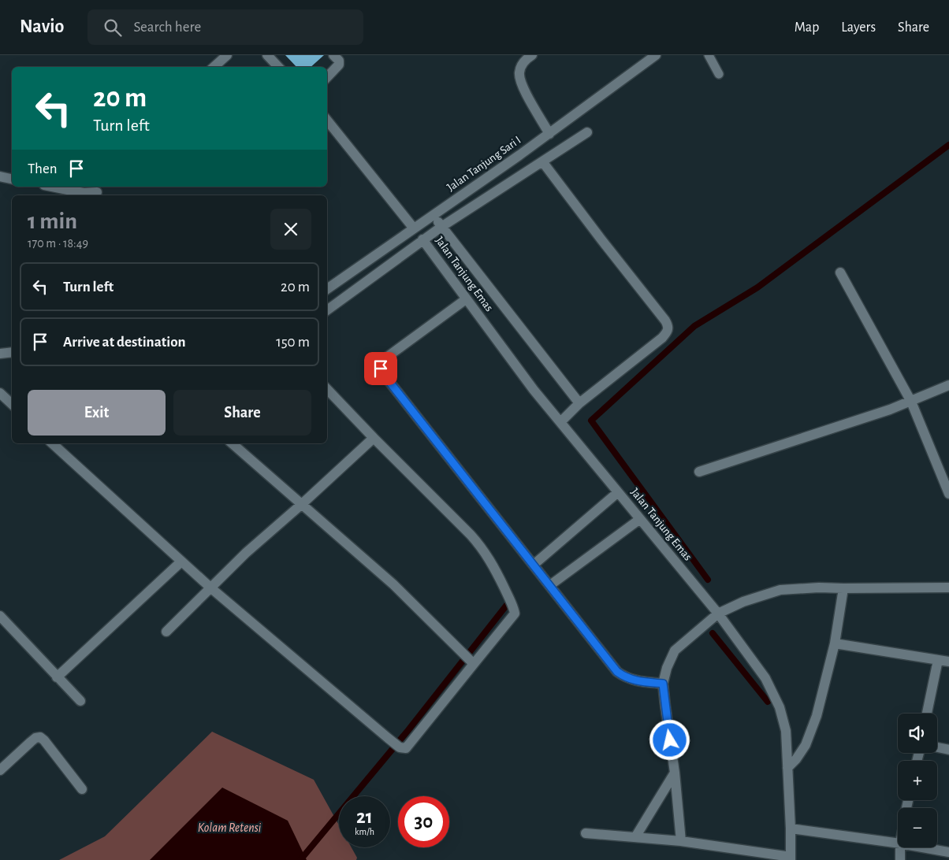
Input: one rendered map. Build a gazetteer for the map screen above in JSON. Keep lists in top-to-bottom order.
{
  "streets": {
    "street": ["Jalan Tanjung Sari I", "Jalan Tanjung Emas"]
  },
  "water": ["Kolam Retensi"],
  "page": {
    "header": "Navio",
    "search": "Search here",
    "nav": ["Map", "Layers", "Share"],
    "turn": ["20 m", "Turn left"],
    "then": "Then",
    "heading": ["1 min", "170 m · 18:49"],
    "list": [
      {
        "name": "Turn left",
        "value": "20 m"
      },
      {
        "name": "Arrive at destination",
        "value": "150 m"
      }
    ],
    "buttons": ["Exit", "Share"],
    "map_buttons": ["+", "−"],
    "speed": "21 km/h",
    "limit": "30"
  }
}
